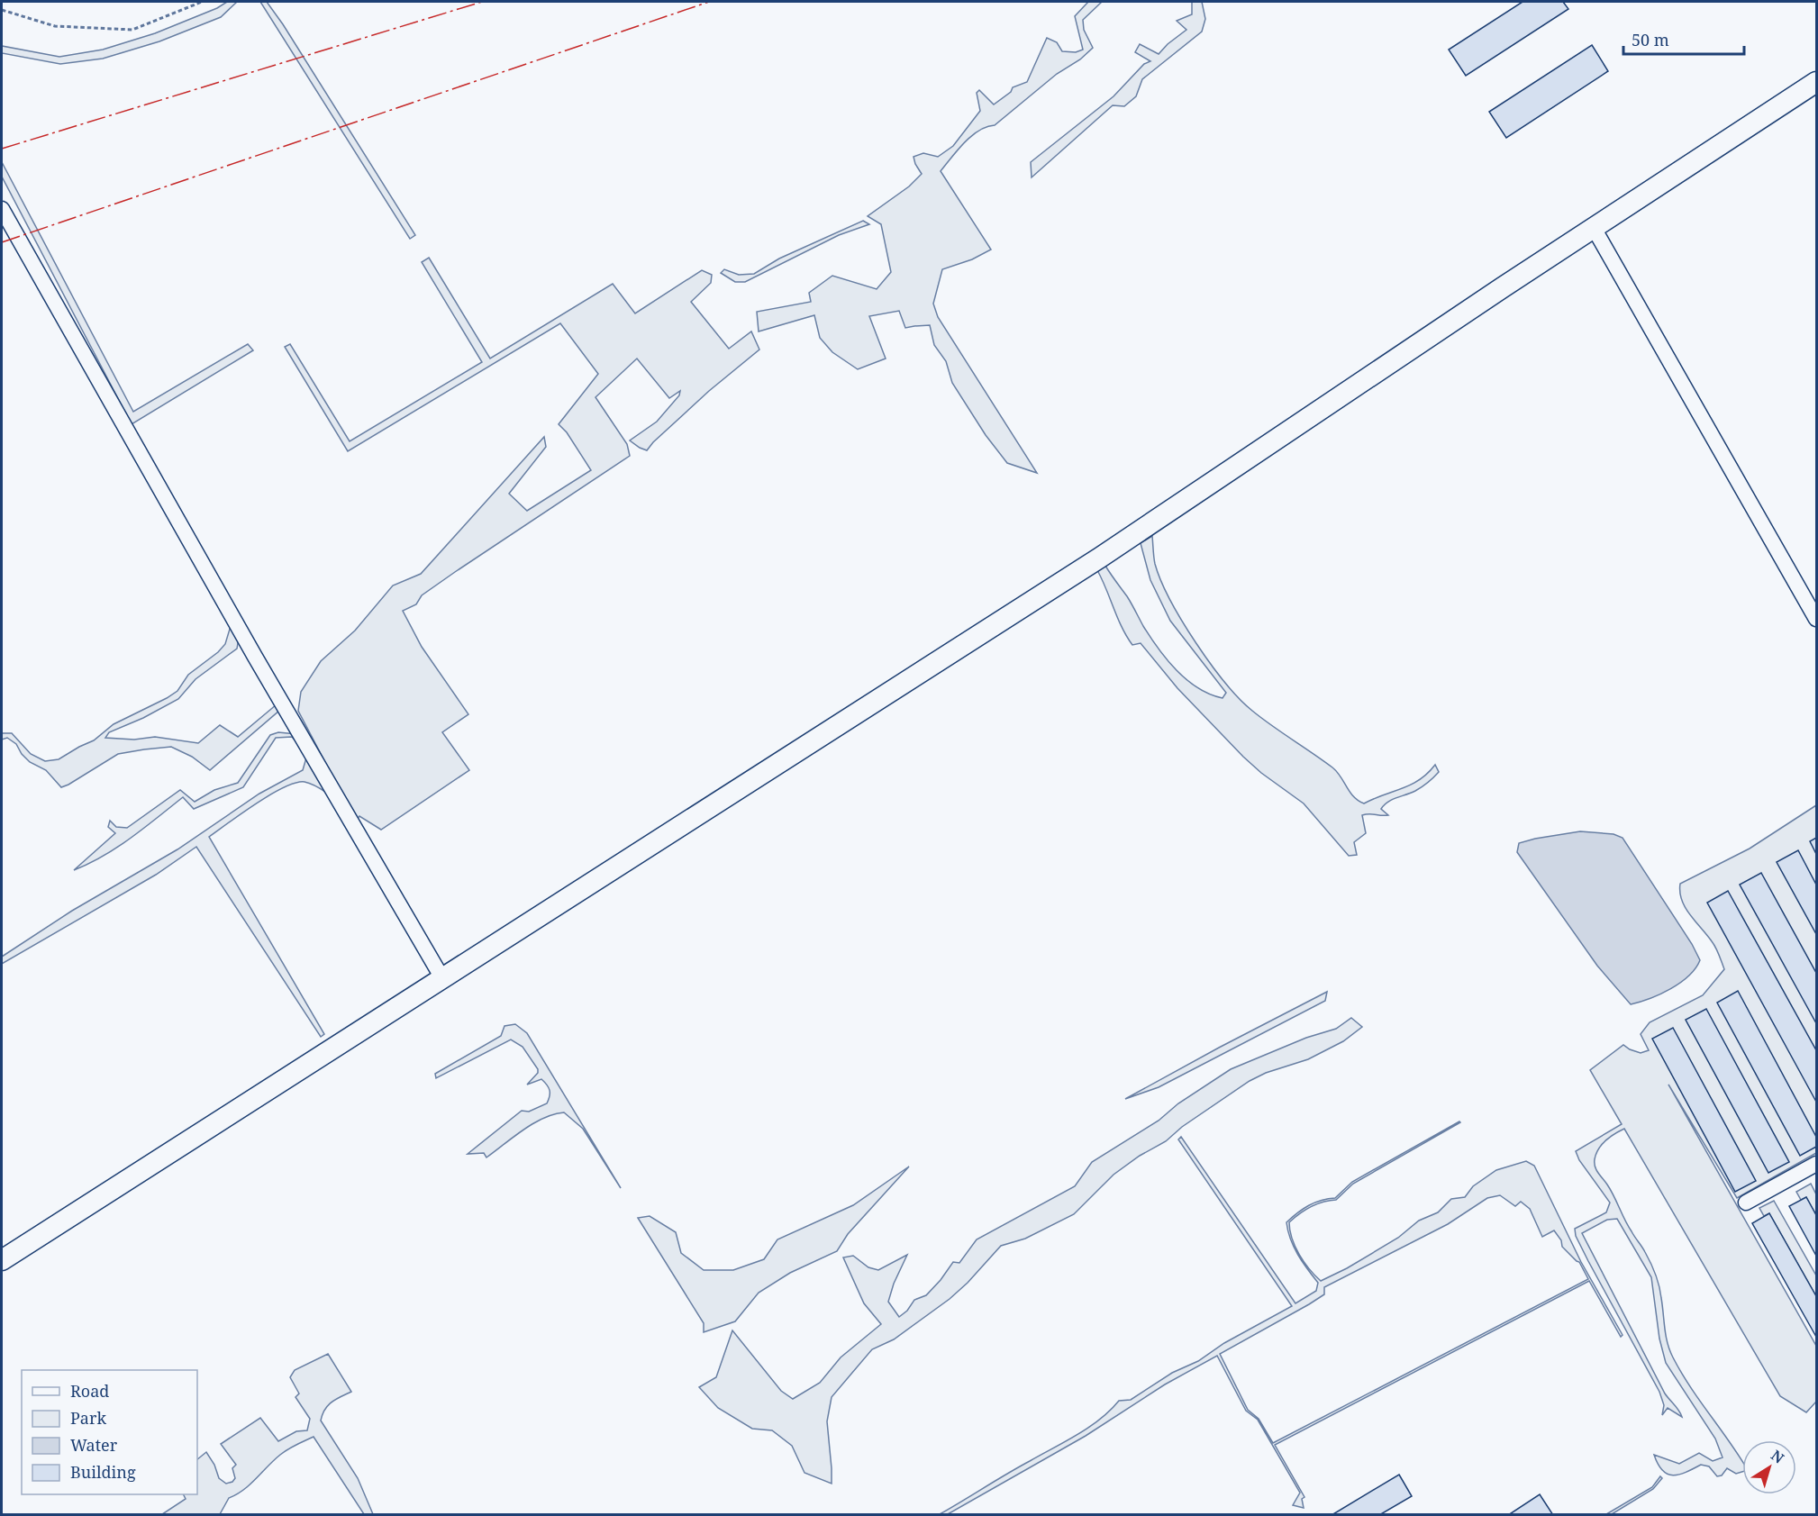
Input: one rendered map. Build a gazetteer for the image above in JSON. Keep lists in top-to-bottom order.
{
  "legend": [
    "Road",
    "Park",
    "Water",
    "Building"
  ],
  "scale_bar": "50 m",
  "north": "top right"
}
